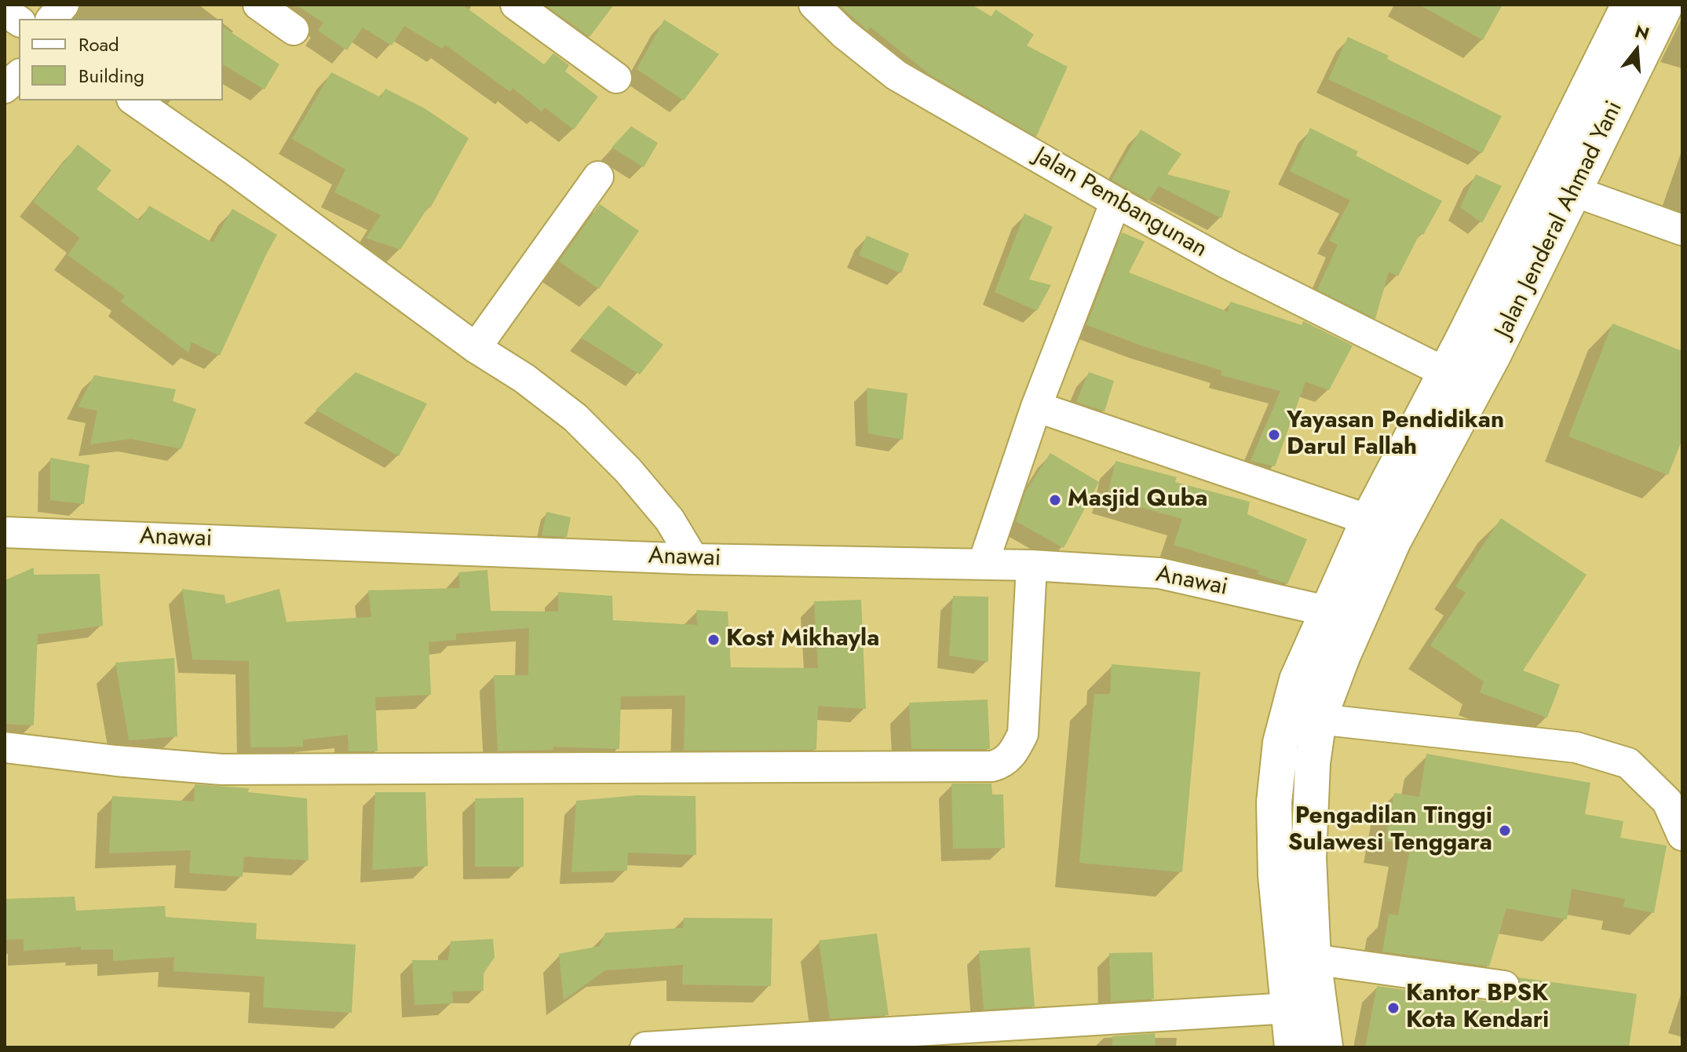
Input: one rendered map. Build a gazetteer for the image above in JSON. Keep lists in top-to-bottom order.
{
  "streets": {
    "highway": ["Jalan Jenderal Ahmad Yani"],
    "street": ["Jalan Pembangunan", "Anawai"]
  },
  "crossings": [
    ["Jalan Pembangunan", "Jalan Jenderal Ahmad Yani"],
    ["Jalan Jenderal Ahmad Yani", "Anawai"]
  ],
  "places": [
    "Yayasan Pendidikan Darul Fallah",
    "Masjid Quba",
    "Kost Mikhayla",
    "Pengadilan Tinggi Sulawesi Tenggara",
    "Kantor BPSK Kota Kendari"
  ],
  "legend": ["Road", "Building"],
  "north": "top"
}
